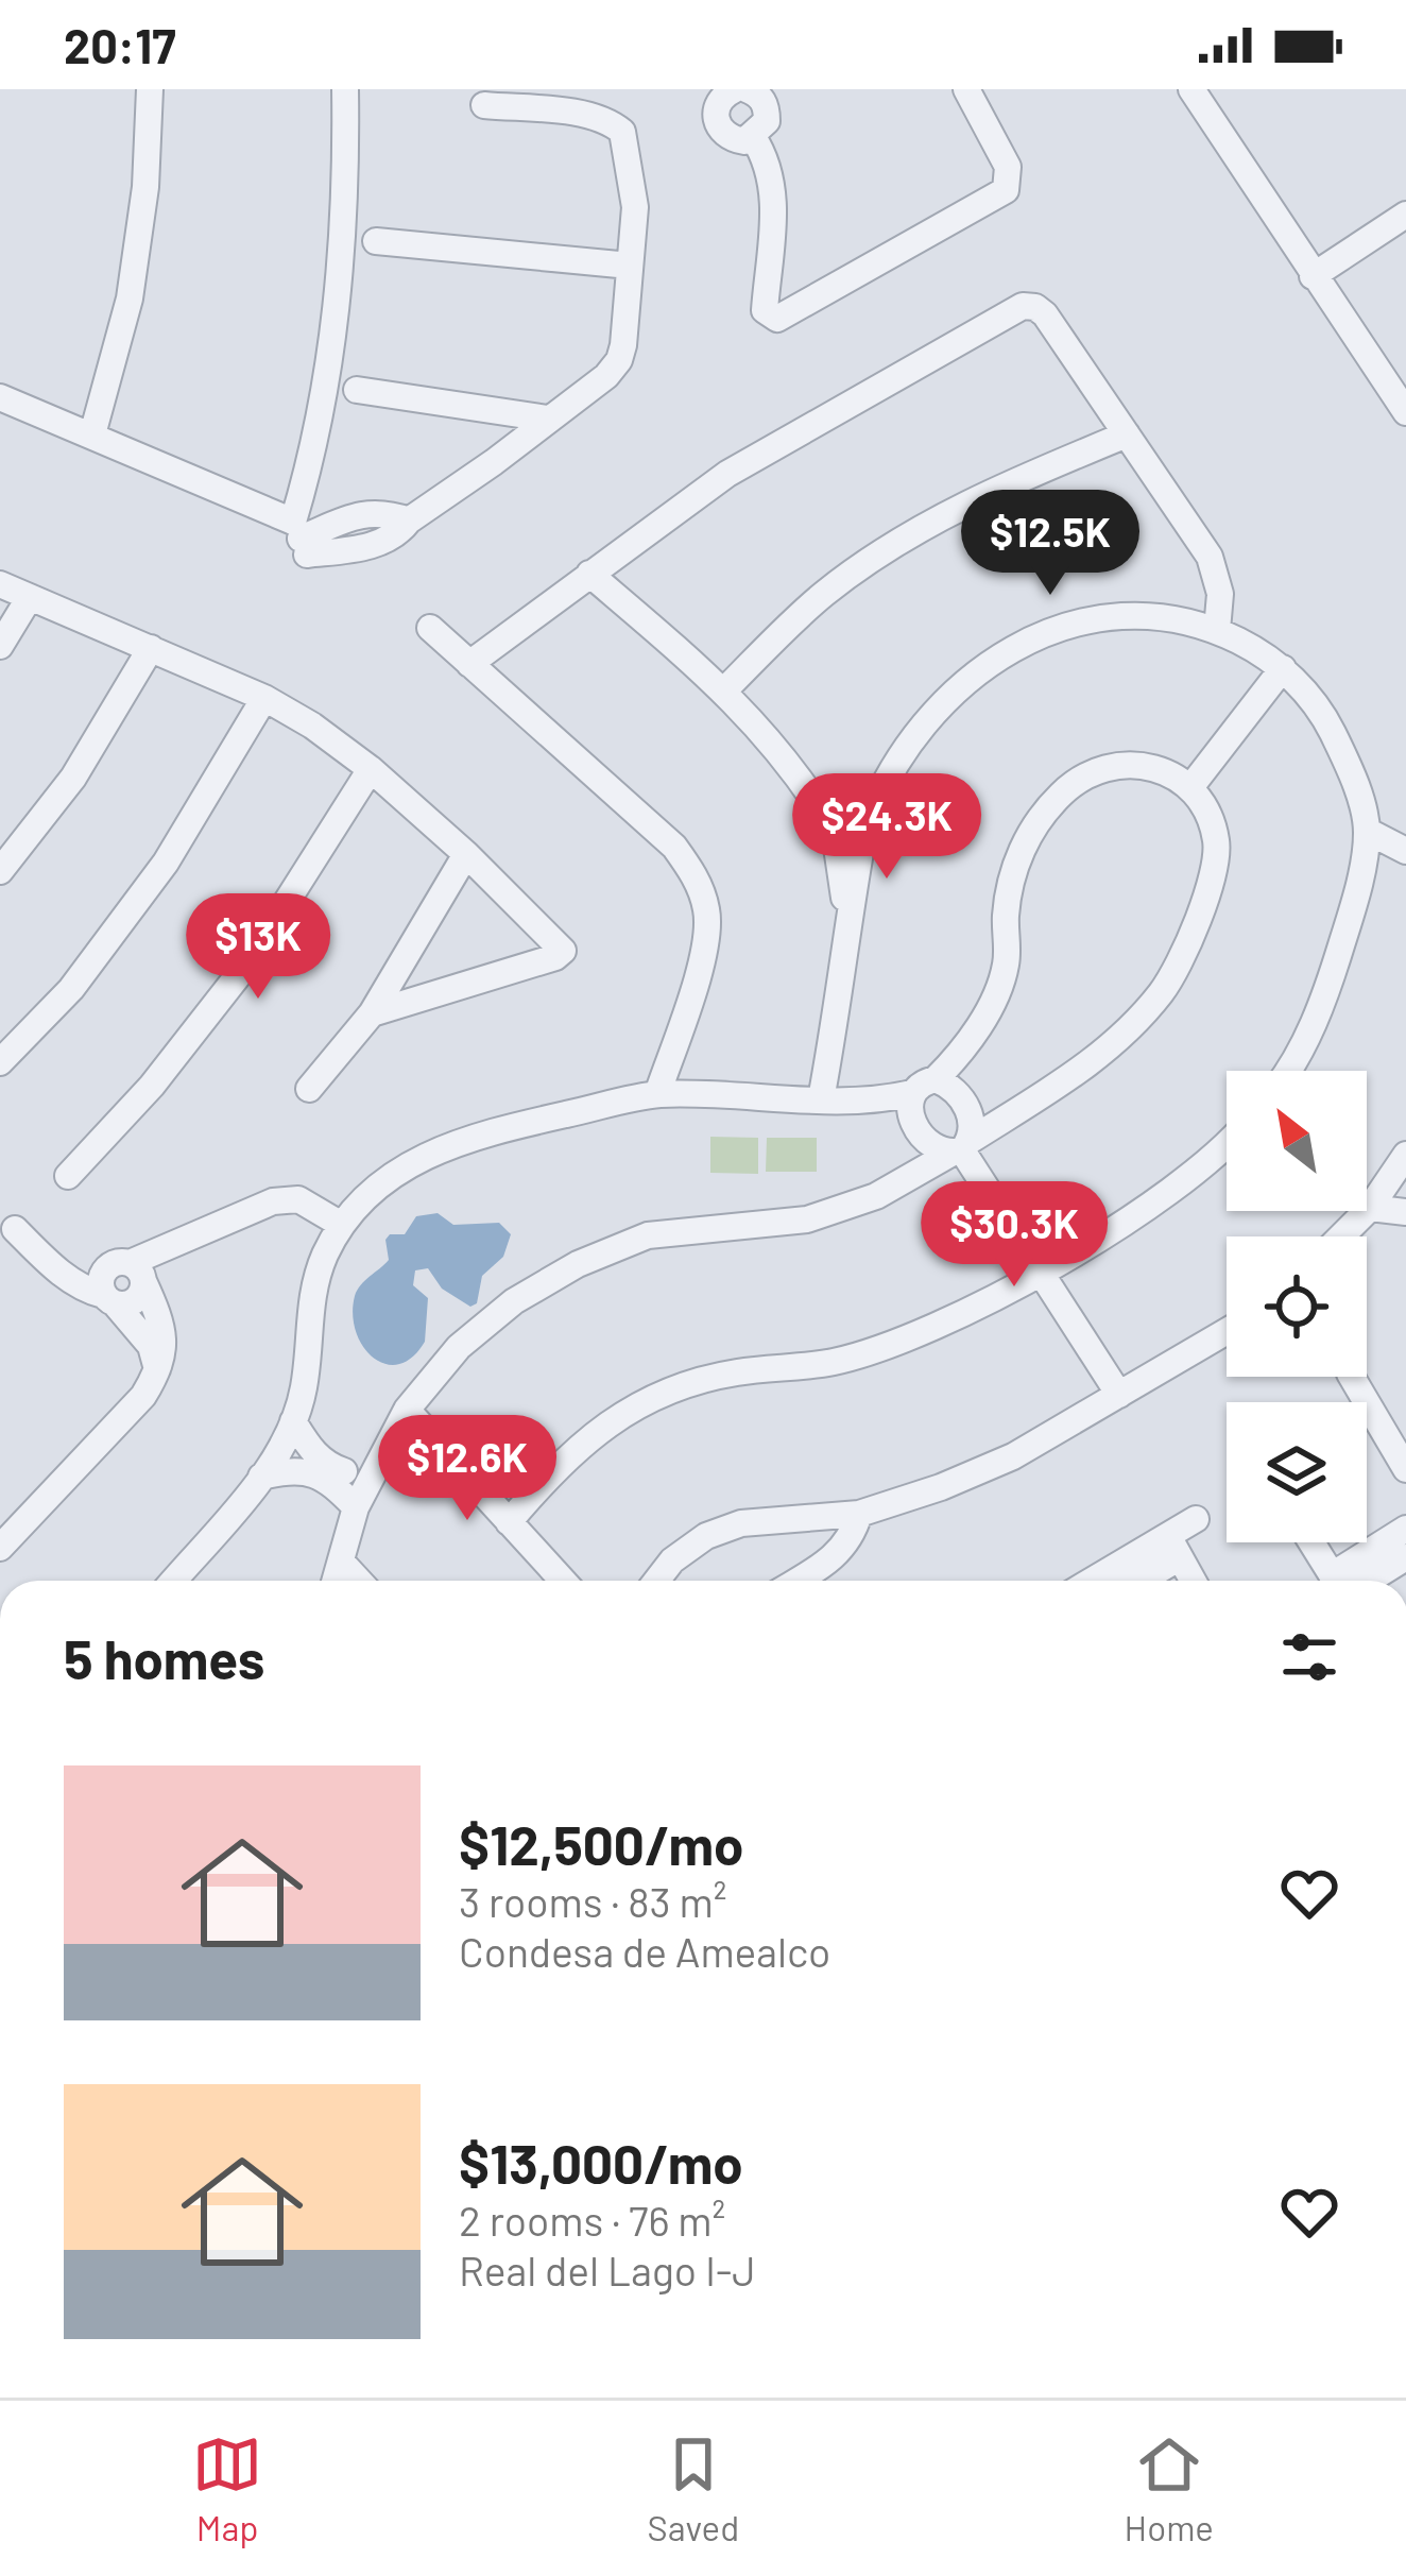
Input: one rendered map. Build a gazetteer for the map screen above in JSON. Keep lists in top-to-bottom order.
{
  "north": "top left",
  "page": {
    "status": "20:17",
    "price": [
      "$12.5K",
      "$24.3K",
      "$13K",
      "$30.3K",
      "$12.6K"
    ],
    "heading": "5 homes",
    "list": [
      {
        "name": "$12,500/mo",
        "note": "3 rooms · 83 m² · Condesa de Amealco"
      },
      {
        "name": "$13,000/mo",
        "note": "2 rooms · 76 m² · Real del Lago I-J"
      }
    ],
    "tabs": ["Map", "Saved", "Home"]
  }
}
